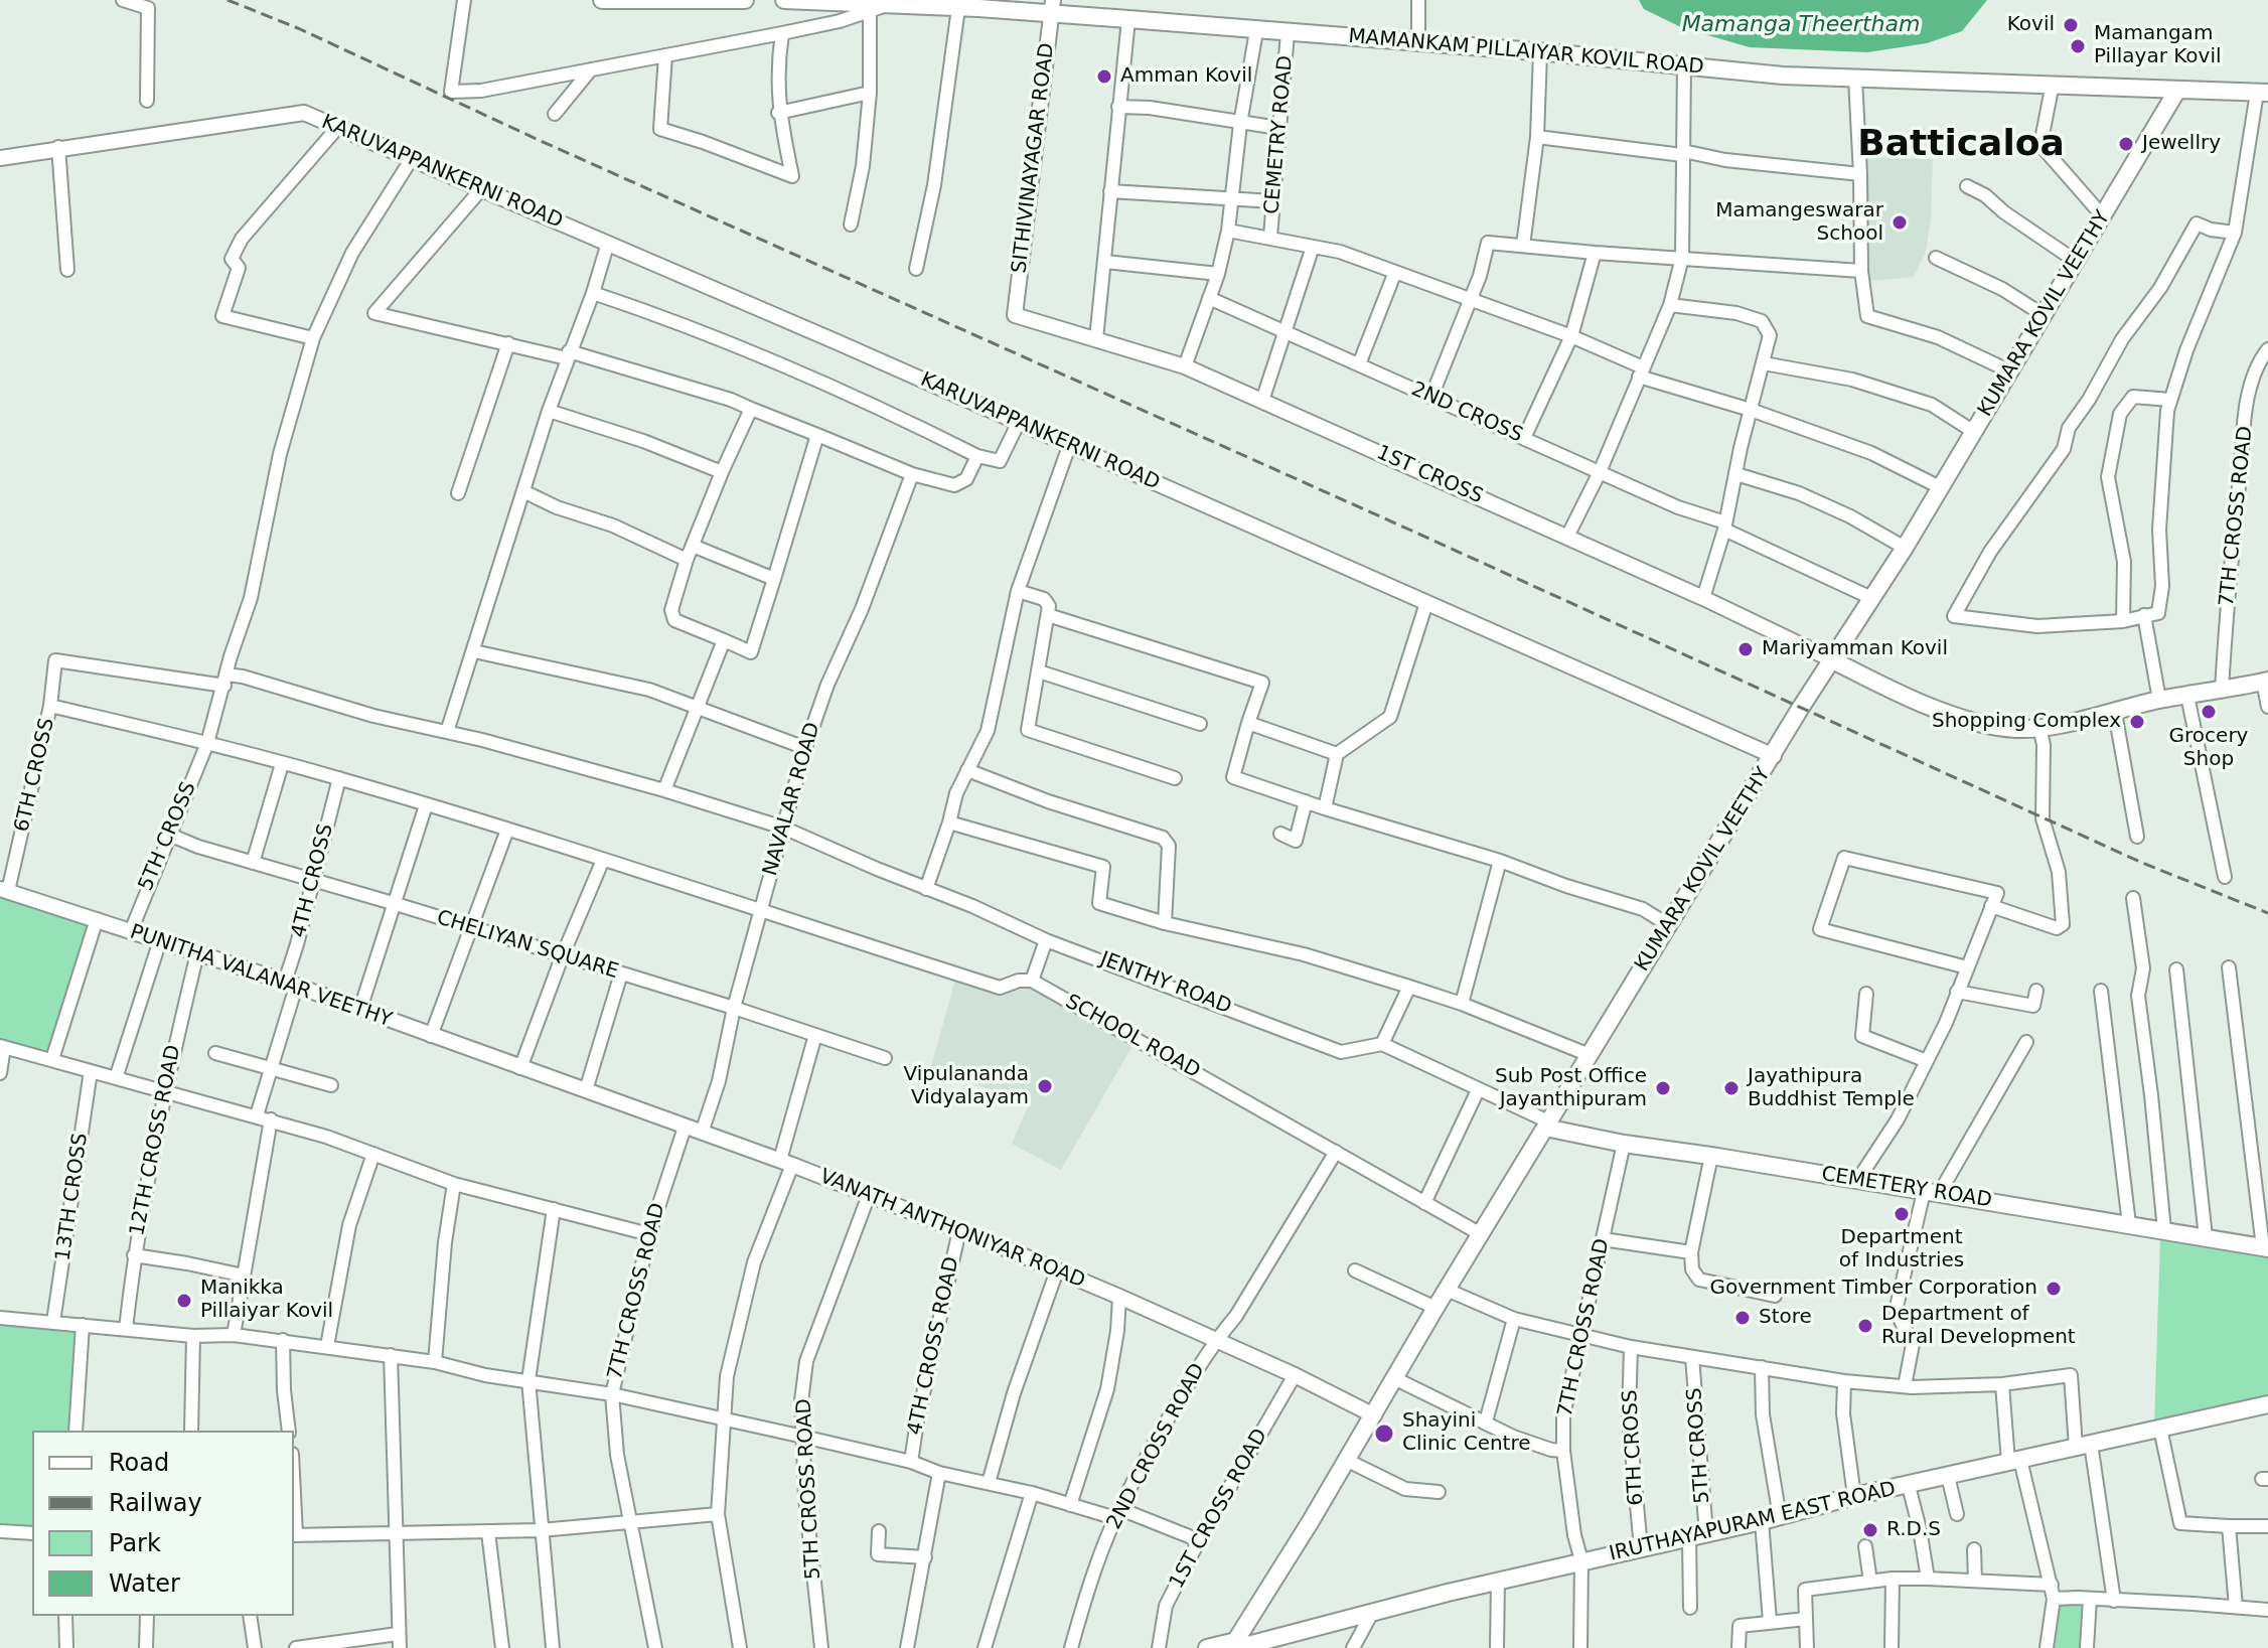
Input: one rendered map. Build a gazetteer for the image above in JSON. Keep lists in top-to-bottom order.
{
  "streets": {
    "main road": [
      "MAMANKAM PILLAIYAR KOVIL ROAD",
      "KUMARA KOVIL VEETHY",
      "CEMETERY ROAD",
      "IRUTHAYAPURAM EAST ROAD"
    ],
    "street": [
      "CEMETRY ROAD",
      "SITHIVINAYAGAR ROAD",
      "KARUVAPPANKERNI ROAD",
      "2ND CROSS",
      "1ST CROSS",
      "7TH CROSS ROAD",
      "6TH CROSS",
      "NAVALAR ROAD",
      "5TH CROSS",
      "4TH CROSS",
      "CHELIYAN SQUARE",
      "PUNITHA VALANAR VEETHY",
      "JENTHY ROAD",
      "SCHOOL ROAD",
      "12TH CROSS ROAD",
      "13TH CROSS",
      "VANATH ANTHONIYAR ROAD",
      "4TH CROSS ROAD",
      "2ND CROSS ROAD",
      "5TH CROSS ROAD",
      "1ST CROSS ROAD"
    ]
  },
  "crossings": [
    ["MAMANKAM PILLAIYAR KOVIL ROAD", "CEMETRY ROAD"],
    ["MAMANKAM PILLAIYAR KOVIL ROAD", "SITHIVINAYAGAR ROAD"],
    ["MAMANKAM PILLAIYAR KOVIL ROAD", "KUMARA KOVIL VEETHY"],
    ["SITHIVINAYAGAR ROAD", "1ST CROSS"],
    ["KARUVAPPANKERNI ROAD", "KUMARA KOVIL VEETHY"],
    ["KARUVAPPANKERNI ROAD", "5TH CROSS"],
    ["KUMARA KOVIL VEETHY", "2ND CROSS"],
    ["KUMARA KOVIL VEETHY", "1ST CROSS"],
    ["KUMARA KOVIL VEETHY", "SCHOOL ROAD"],
    ["KUMARA KOVIL VEETHY", "CEMETERY ROAD"],
    ["KUMARA KOVIL VEETHY", "VANATH ANTHONIYAR ROAD"],
    ["KUMARA KOVIL VEETHY", "IRUTHAYAPURAM EAST ROAD"],
    ["7TH CROSS ROAD", "CEMETERY ROAD"],
    ["7TH CROSS ROAD", "VANATH ANTHONIYAR ROAD"],
    ["7TH CROSS ROAD", "IRUTHAYAPURAM EAST ROAD"],
    ["6TH CROSS", "5TH CROSS"],
    ["6TH CROSS", "PUNITHA VALANAR VEETHY"],
    ["6TH CROSS", "JENTHY ROAD"],
    ["6TH CROSS", "IRUTHAYAPURAM EAST ROAD"],
    ["NAVALAR ROAD", "CHELIYAN SQUARE"],
    ["NAVALAR ROAD", "JENTHY ROAD"],
    ["NAVALAR ROAD", "VANATH ANTHONIYAR ROAD"],
    ["5TH CROSS", "CHELIYAN SQUARE"],
    ["5TH CROSS", "PUNITHA VALANAR VEETHY"],
    ["5TH CROSS", "JENTHY ROAD"],
    ["5TH CROSS", "IRUTHAYAPURAM EAST ROAD"],
    ["4TH CROSS", "CHELIYAN SQUARE"],
    ["4TH CROSS", "PUNITHA VALANAR VEETHY"],
    ["PUNITHA VALANAR VEETHY", "12TH CROSS ROAD"],
    ["PUNITHA VALANAR VEETHY", "VANATH ANTHONIYAR ROAD"],
    ["SCHOOL ROAD", "2ND CROSS ROAD"],
    ["VANATH ANTHONIYAR ROAD", "4TH CROSS ROAD"],
    ["VANATH ANTHONIYAR ROAD", "2ND CROSS ROAD"],
    ["VANATH ANTHONIYAR ROAD", "5TH CROSS ROAD"],
    ["VANATH ANTHONIYAR ROAD", "1ST CROSS ROAD"]
  ],
  "districts": ["Batticaloa"],
  "water": ["Mamanga Theertham"],
  "places": [
    "Kovil",
    "Mamangam Pillayar Kovil",
    "Amman Kovil",
    "Jewellry",
    "Mamangeswarar School",
    "Mariyamman Kovil",
    "Grocery Shop",
    "Shopping Complex",
    "Vipulananda Vidyalayam",
    "Sub Post Office Jayanthipuram",
    "Jayathipura Buddhist Temple",
    "Department of Industries",
    "Government Timber Corporation",
    "Manikka Pillaiyar Kovil",
    "Store",
    "Department of Rural Development",
    "Shayini Clinic Centre",
    "R.D.S"
  ],
  "legend": [
    "Road",
    "Railway",
    "Park",
    "Water"
  ]
}
